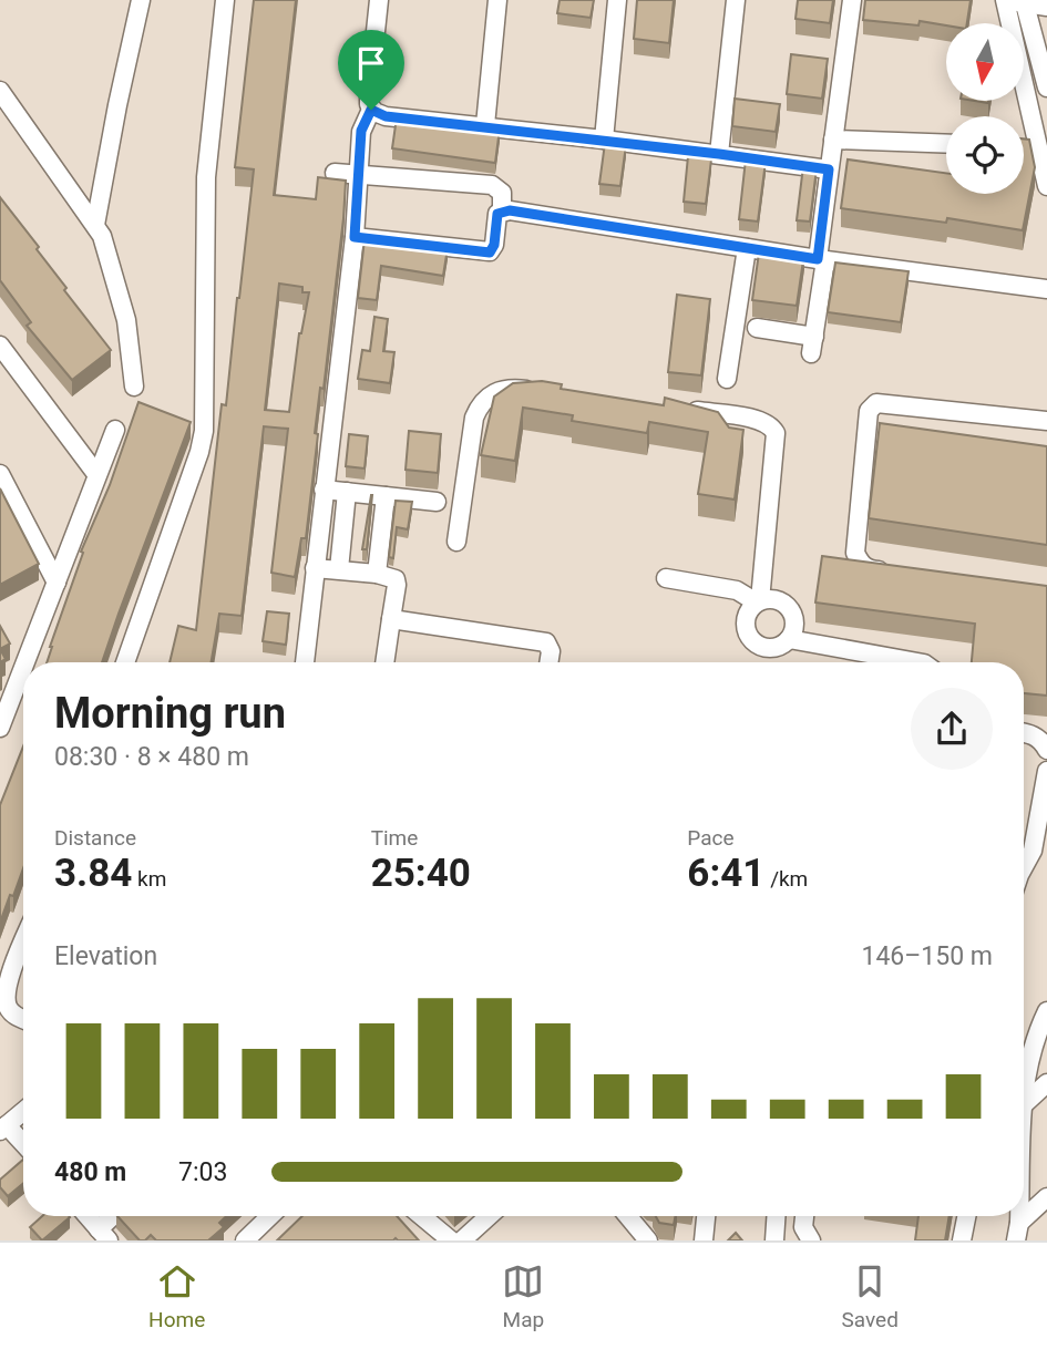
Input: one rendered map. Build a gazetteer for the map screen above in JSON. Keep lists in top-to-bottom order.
{
  "north": "bottom",
  "page": {
    "heading": ["Morning run", "08:30 · 8 × 480 m"],
    "stats": [
      ["Distance", "3.84 km"],
      ["Time", "25:40"],
      ["Pace", "6:41 /km"]
    ],
    "chart": ["Elevation", "146–150 m"],
    "list": [
      {
        "name": "480 m",
        "note": "7:03"
      }
    ],
    "tabs": ["Home", "Map", "Saved"]
  }
}
